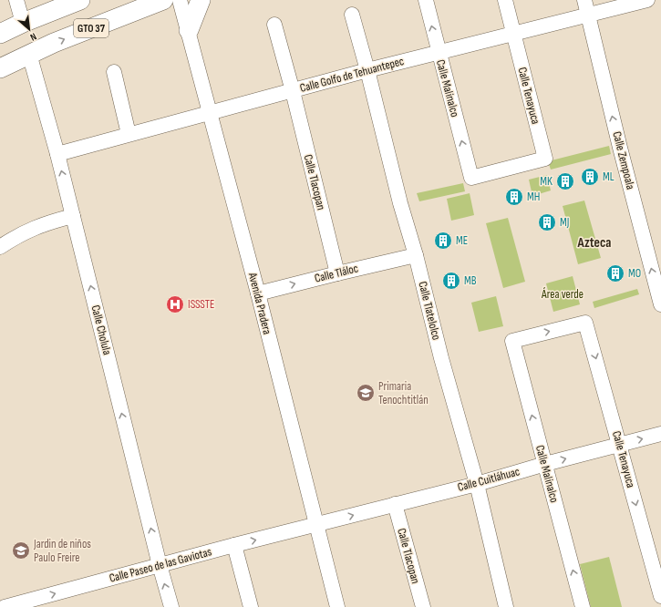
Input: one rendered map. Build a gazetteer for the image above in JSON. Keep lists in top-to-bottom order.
{
  "streets": {
    "main road": ["GTO 37"],
    "street": [
      "Calle Golfo de Tehuantepec",
      "Calle Malinalco",
      "Calle Tenayuca",
      "Calle Zempoala",
      "Calle Tlacopan",
      "Calle Tláloc",
      "Avenida Pradera",
      "Calle Tlatelolco",
      "Calle Cholula",
      "Calle Cuitláhuac",
      "Calle Paseo de las Gaviotas"
    ]
  },
  "crossings": [
    ["GTO 37", "Calle Cholula"],
    ["Calle Golfo de Tehuantepec", "Calle Malinalco"],
    ["Calle Golfo de Tehuantepec", "Calle Tenayuca"],
    ["Calle Golfo de Tehuantepec", "Calle Zempoala"],
    ["Calle Golfo de Tehuantepec", "Calle Tlacopan"],
    ["Calle Golfo de Tehuantepec", "Avenida Pradera"],
    ["Calle Golfo de Tehuantepec", "Calle Tlatelolco"],
    ["Calle Golfo de Tehuantepec", "Calle Cholula"],
    ["Calle Malinalco", "Calle Tenayuca"],
    ["Calle Malinalco", "Calle Cuitláhuac"],
    ["Calle Tenayuca", "Calle Cuitláhuac"],
    ["Calle Tlacopan", "Calle Tláloc"],
    ["Calle Tlacopan", "Calle Cuitláhuac"],
    ["Calle Tláloc", "Avenida Pradera"],
    ["Calle Tláloc", "Calle Tlatelolco"],
    ["Avenida Pradera", "Calle Cuitláhuac"],
    ["Avenida Pradera", "Calle Paseo de las Gaviotas"],
    ["Calle Tlatelolco", "Calle Cuitláhuac"],
    ["Calle Cholula", "Calle Paseo de las Gaviotas"],
    ["Calle Cuitláhuac", "Calle Paseo de las Gaviotas"]
  ],
  "one_way": [
    "Calle Malinalco",
    "Calle Tenayuca",
    "Calle Zempoala",
    "Calle Tláloc",
    "Calle Cholula",
    "Calle Cuitláhuac",
    "Calle Paseo de las Gaviotas"
  ],
  "districts": ["Azteca"],
  "parks": ["Área verde"],
  "places": {
    "building": [
      "ML",
      "MK",
      "MH",
      "MJ",
      "ME",
      "MO",
      "MB"
    ],
    "hospital": ["ISSSTE"],
    "school or university": ["Primaria Tenochtitlán", "Jardin de niños Paulo Freire"]
  },
  "north": "bottom right"
}
